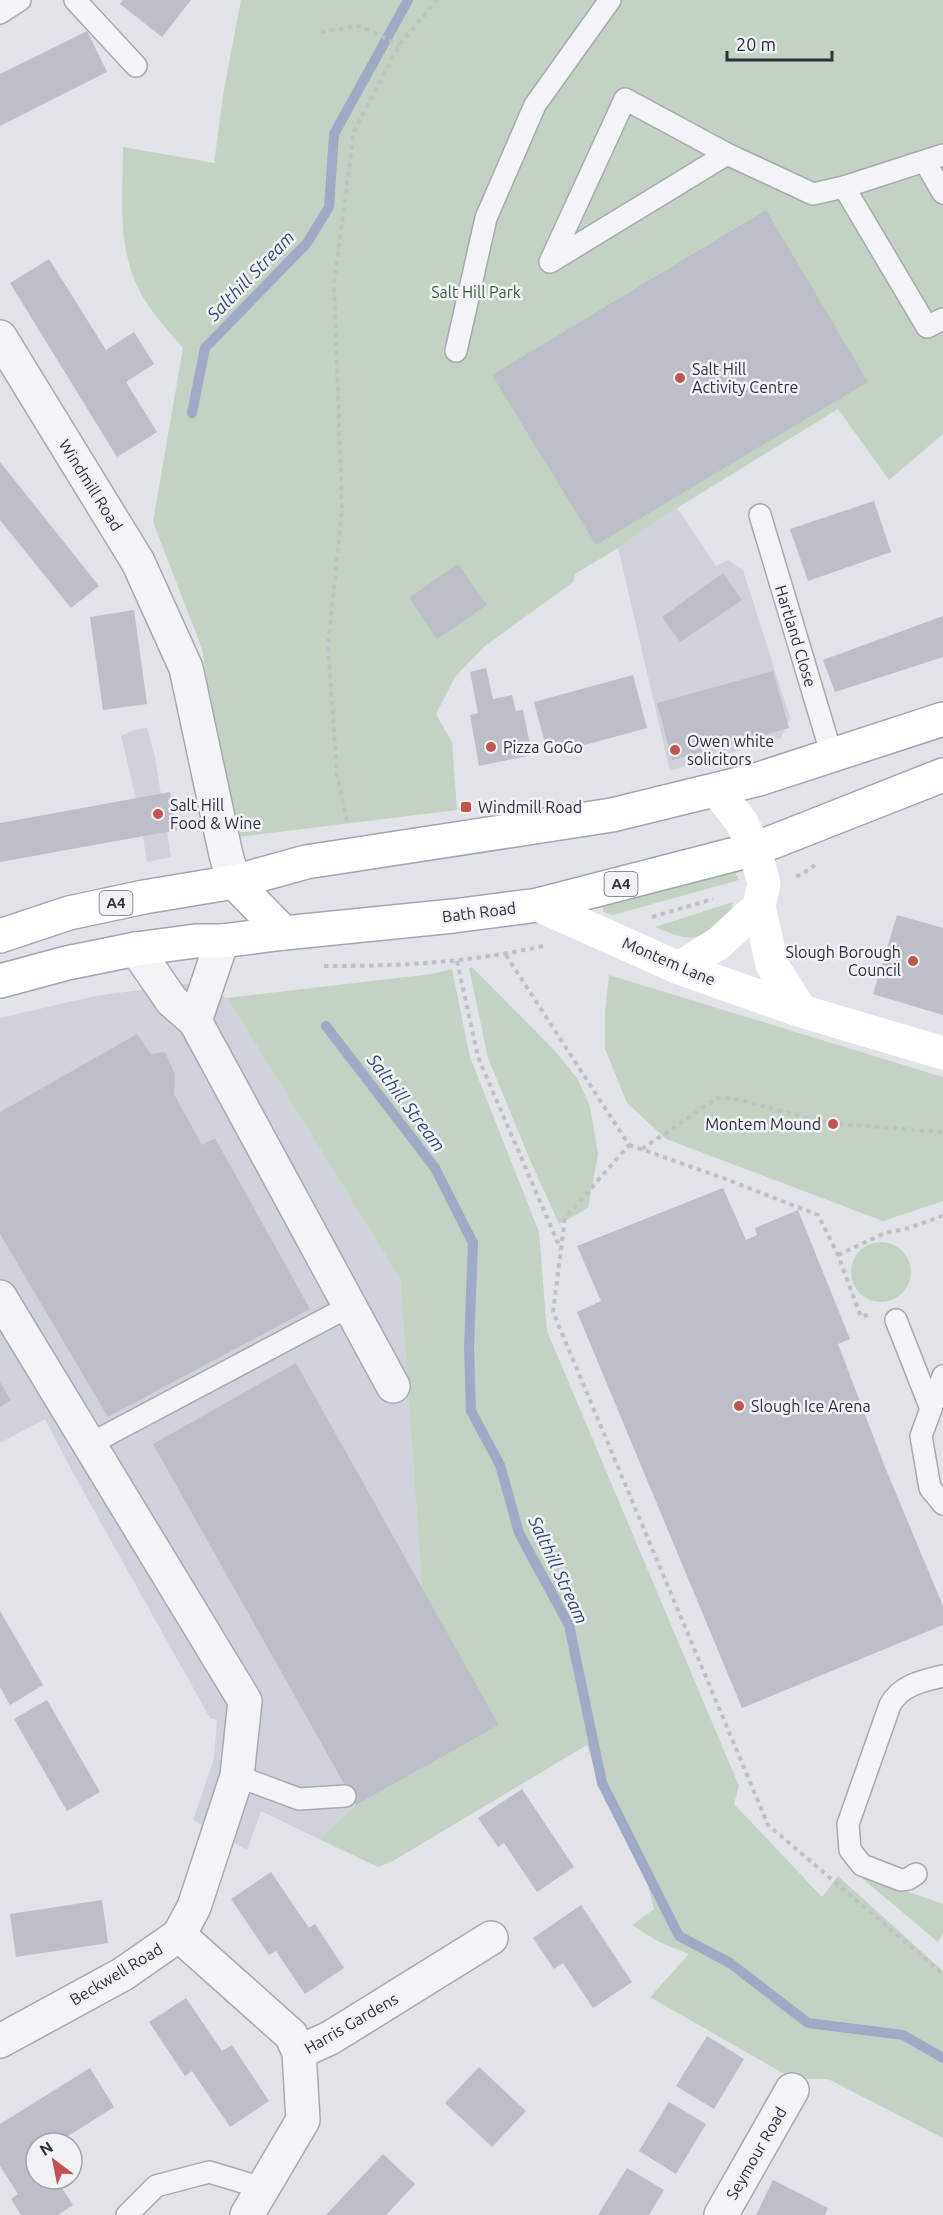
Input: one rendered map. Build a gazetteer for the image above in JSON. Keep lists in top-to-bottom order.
{
  "streets": {
    "main road": ["A4", "Bath Road", "Montem Lane"],
    "street": [
      "Windmill Road",
      "Beckwell Road",
      "Harris Gardens",
      "Seymour Road"
    ],
    "lane": ["Hartland Close"]
  },
  "crossings": [
    ["Windmill Road", "A4"],
    ["Hartland Close", "A4"],
    ["Bath Road", "Montem Lane"],
    ["Beckwell Road", "Harris Gardens"]
  ],
  "water": ["Salthill Stream"],
  "parks": ["Salt Hill Park"],
  "places": {
    "other": [
      "Salt Hill Activity Centre",
      "Pizza GoGo",
      "Owen white solicitors",
      "Salt Hill Food & Wine",
      "Slough Borough Council",
      "Montem Mound",
      "Slough Ice Arena"
    ],
    "transit": ["Windmill Road"]
  },
  "scale_bar": "20 m",
  "north": "top left"
}
